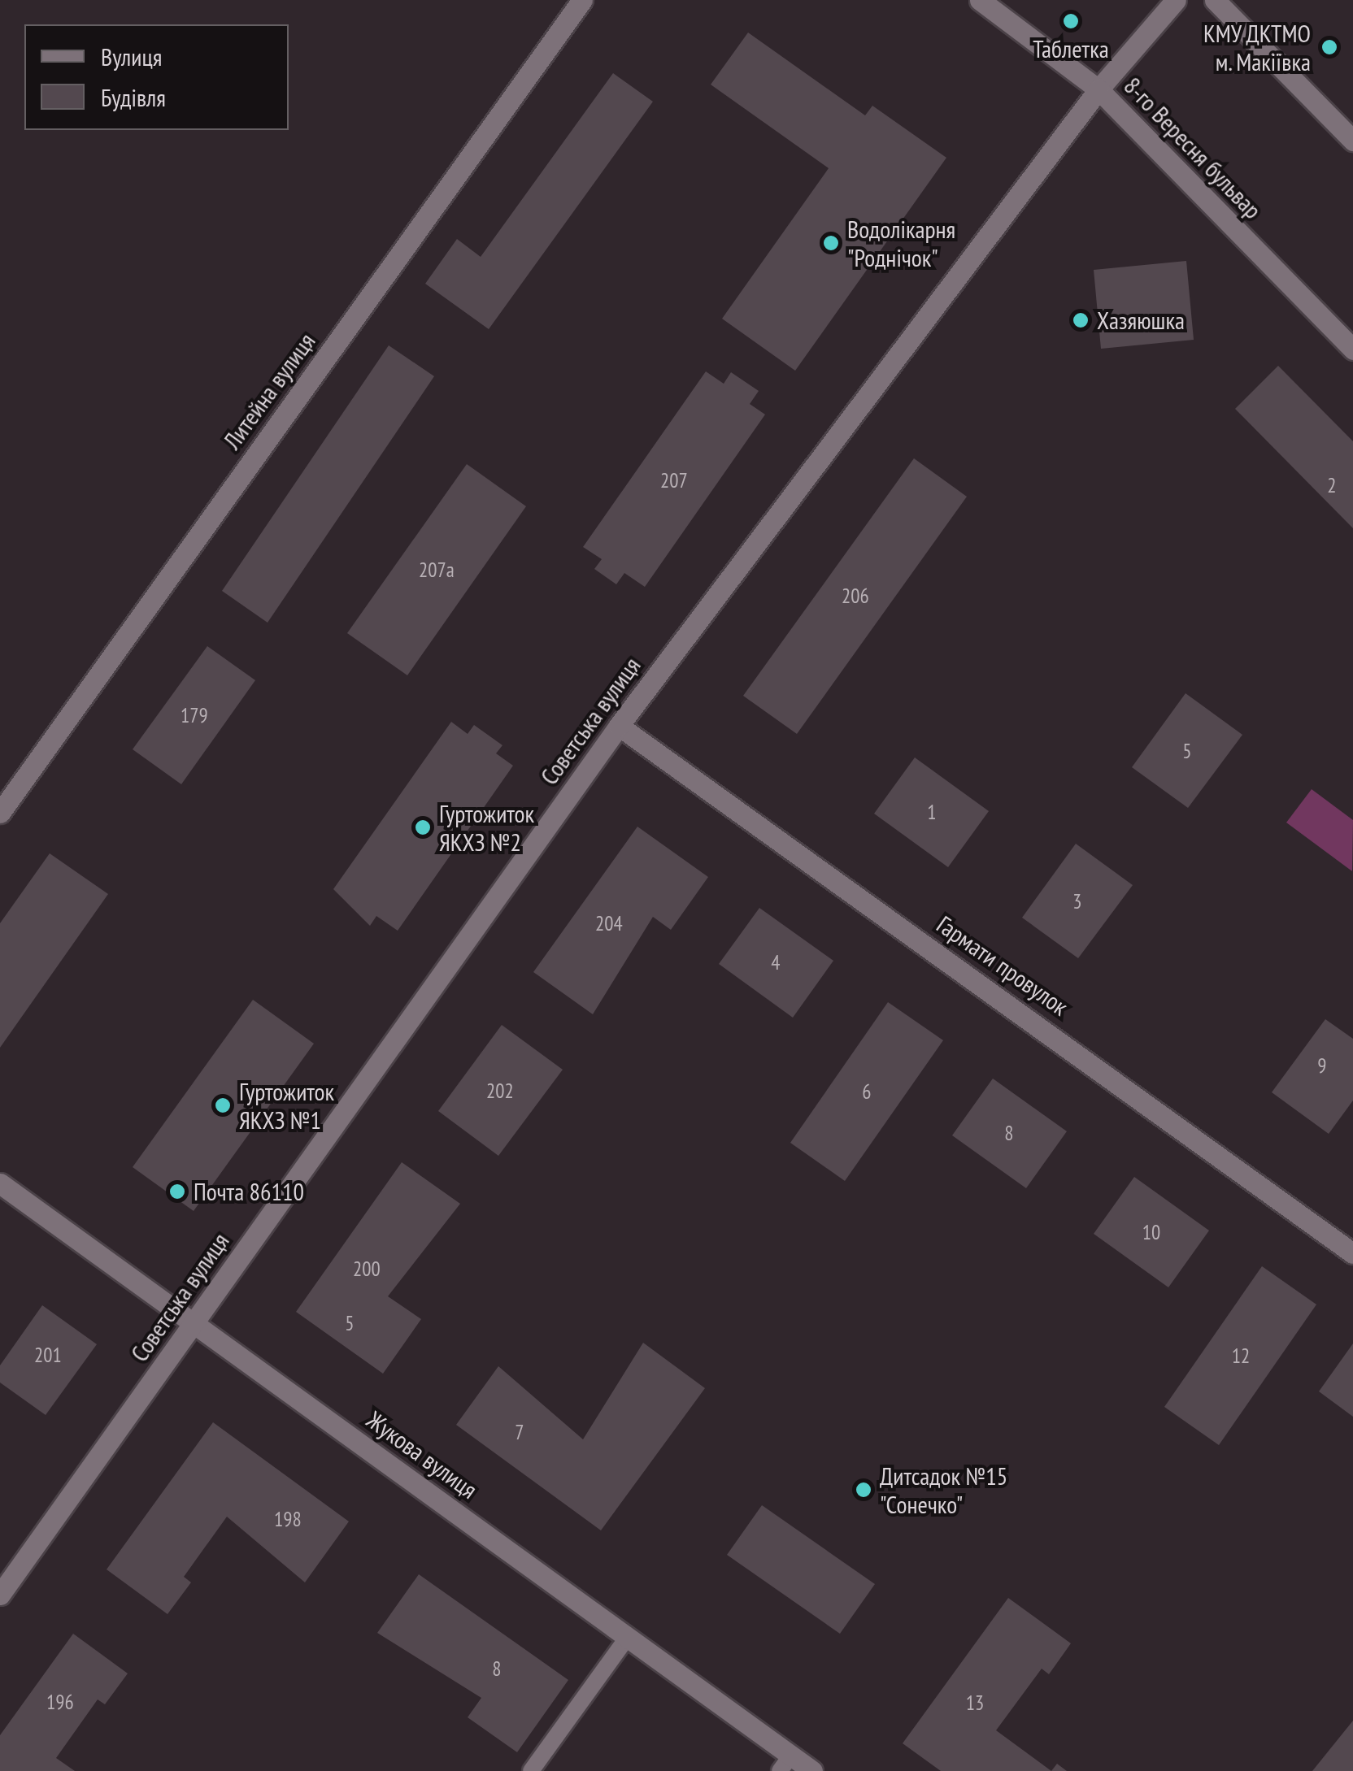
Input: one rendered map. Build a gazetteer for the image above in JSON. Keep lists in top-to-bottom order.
{
  "streets": {
    "street": [
      "8-го Вересня бульвар",
      "Литейна вулиця",
      "Советська вулиця",
      "Гармати провулок",
      "Жукова вулиця"
    ]
  },
  "crossings": [
    ["8-го Вересня бульвар", "Советська вулиця"],
    ["Советська вулиця", "Гармати провулок"],
    ["Советська вулиця", "Жукова вулиця"]
  ],
  "places": [
    "Таблетка",
    "КМУ ДКТМО м. Макіївка",
    "Водолікарня \"Роднічок\"",
    "Хазяюшка",
    "Гуртожиток ЯКХЗ №2",
    "Гуртожиток ЯКХЗ №1",
    "Почта 86110",
    "Дитсадок №15 \"Сонечко\""
  ],
  "house_numbers": [
    "207",
    "2",
    "207а",
    "206",
    "179",
    "5",
    "1",
    "3",
    "204",
    "4",
    "9",
    "202",
    "6",
    "8",
    "10",
    "200",
    "5",
    "201",
    "12",
    "7",
    "198",
    "8",
    "196",
    "13"
  ],
  "legend": ["Вулиця", "Будівля"]
}
